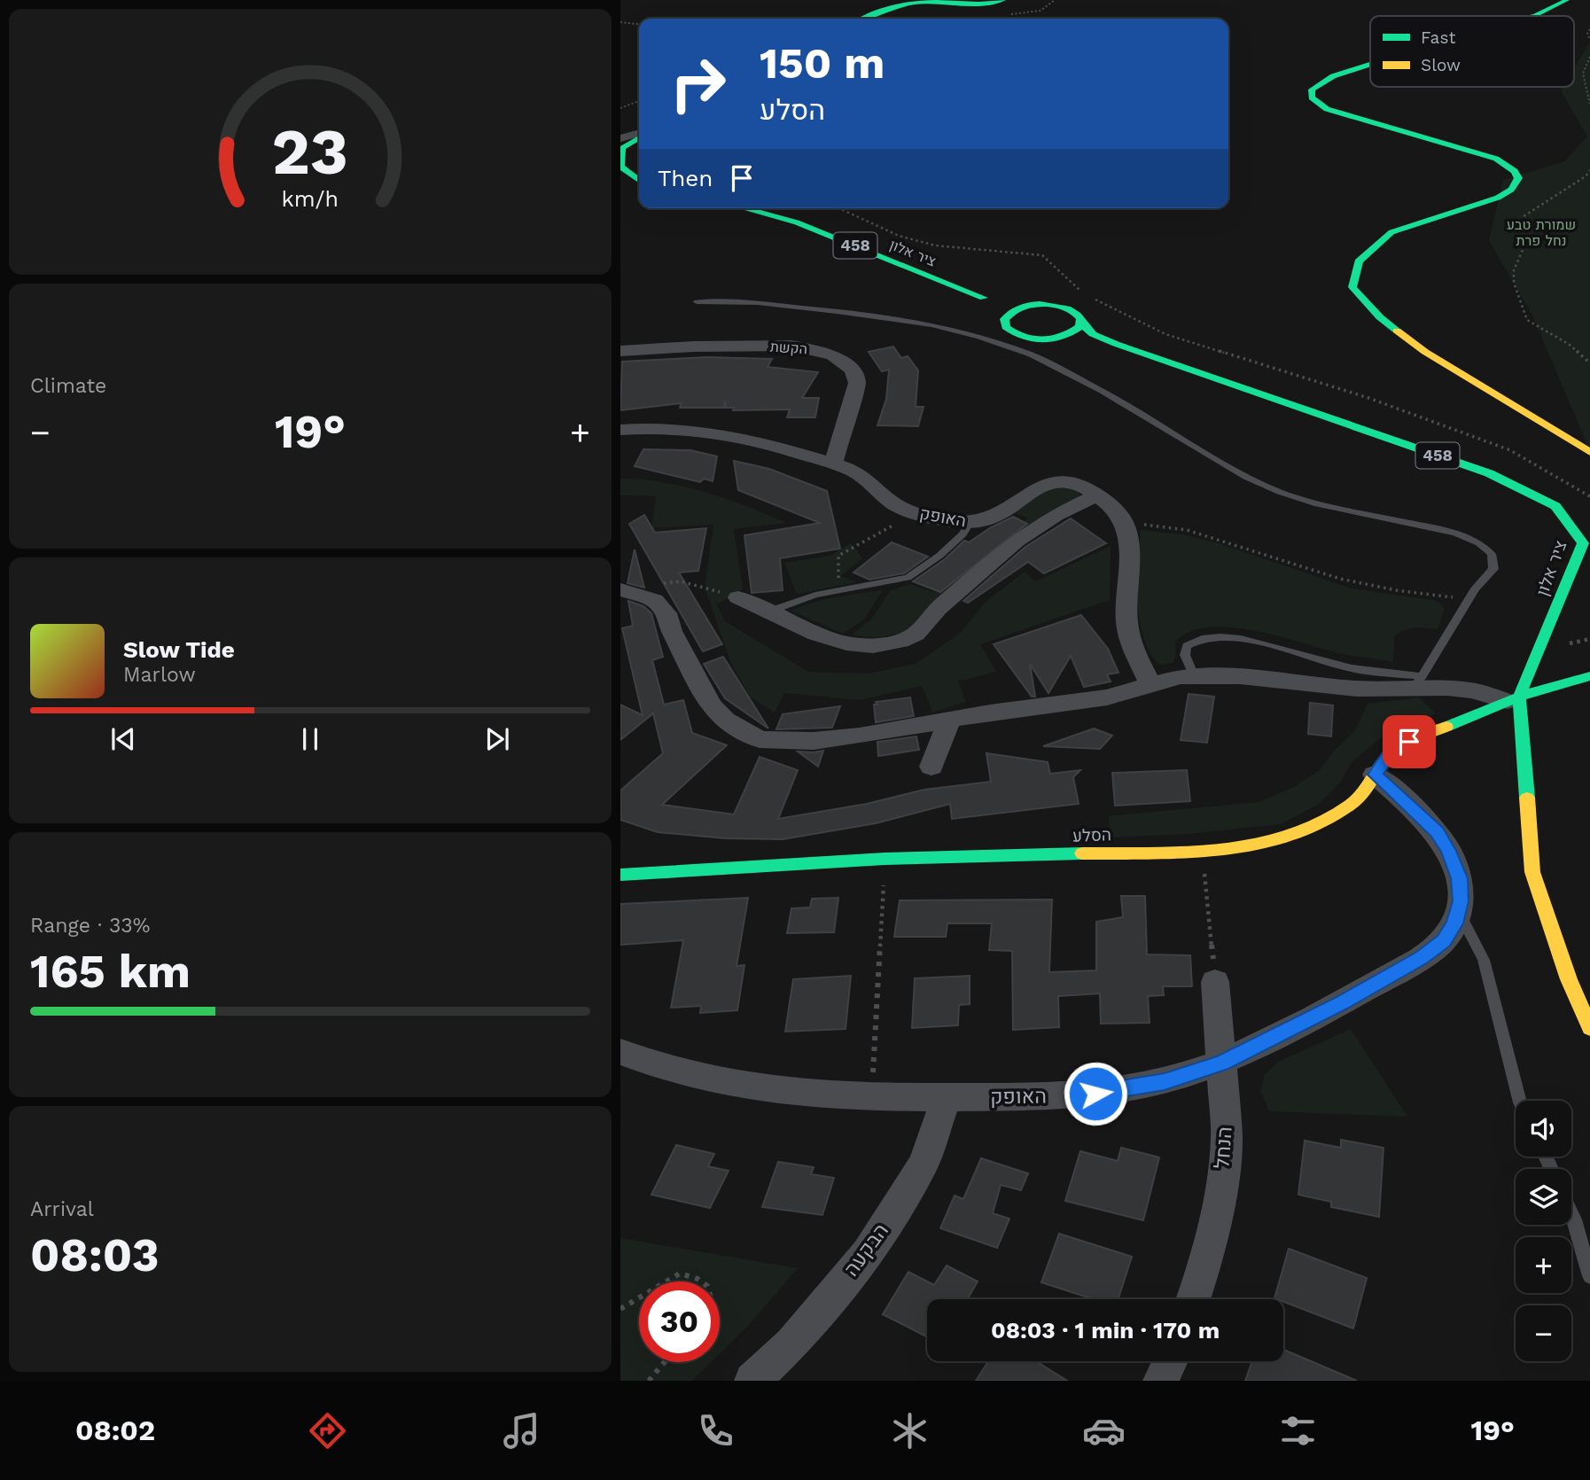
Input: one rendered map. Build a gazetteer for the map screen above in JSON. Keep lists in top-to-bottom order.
{
  "streets": {
    "street": [
      "458",
      "ציר אלון",
      "הקשת",
      "האופק",
      "הסלע",
      "הנחל",
      "הבקעה"
    ]
  },
  "crossings": [
    ["ציר אלון", "הסלע"],
    ["הקשת", "האופק"],
    ["האופק", "הסלע"],
    ["האופק", "הנחל"],
    ["האופק", "הבקעה"]
  ],
  "parks": ["שמורת טבע נחל פרת"],
  "legend": ["Fast", "Slow"],
  "page": {
    "turn": ["150 m", "הסלע"],
    "then": "Then",
    "tile": [
      "Climate",
      ["Range · 33%", "165 km"],
      ["Arrival", "08:03"]
    ],
    "heat": ["−", "19°", "+"],
    "song": ["Slow Tide", "Marlow"],
    "map_buttons": ["+", "−"],
    "limit": "30",
    "trip": "08:03 · 1 min · 170 m",
    "tabs": ["08:02", "19°"],
    "gauge": ["23", "km/h"]
  }
}
